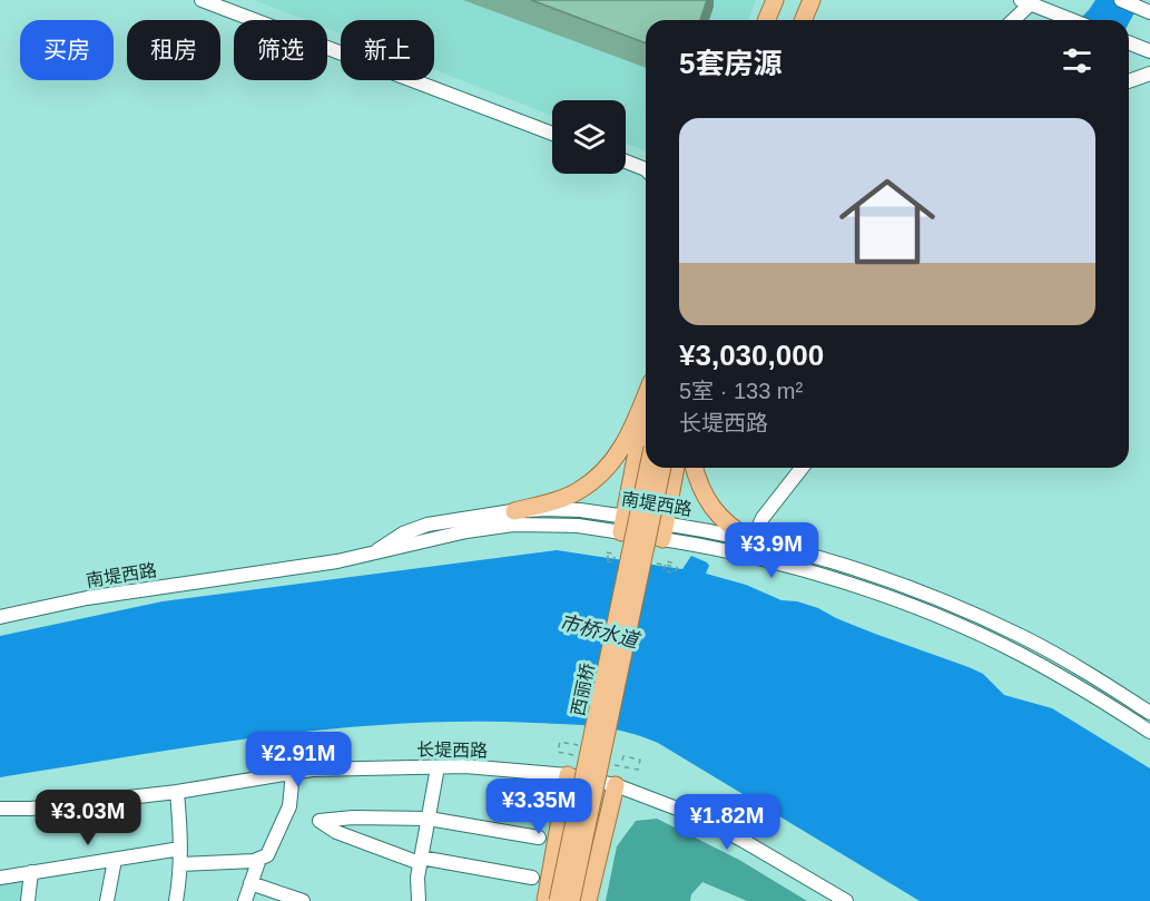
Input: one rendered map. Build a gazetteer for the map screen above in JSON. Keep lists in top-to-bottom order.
{
  "streets": {
    "main road": ["西丽桥"],
    "street": ["南堤西路", "长堤西路"]
  },
  "water": ["市桥水道"],
  "page": {
    "chip": [
      "买房",
      "租房",
      "筛选",
      "新上"
    ],
    "heading": "5套房源",
    "list": [
      {
        "name": "¥3,030,000",
        "note": "5室 · 133 m² · 长堤西路"
      }
    ],
    "price": [
      "¥3.9M",
      "¥2.91M",
      "¥3.35M",
      "¥3.03M",
      "¥1.82M"
    ]
  }
}
